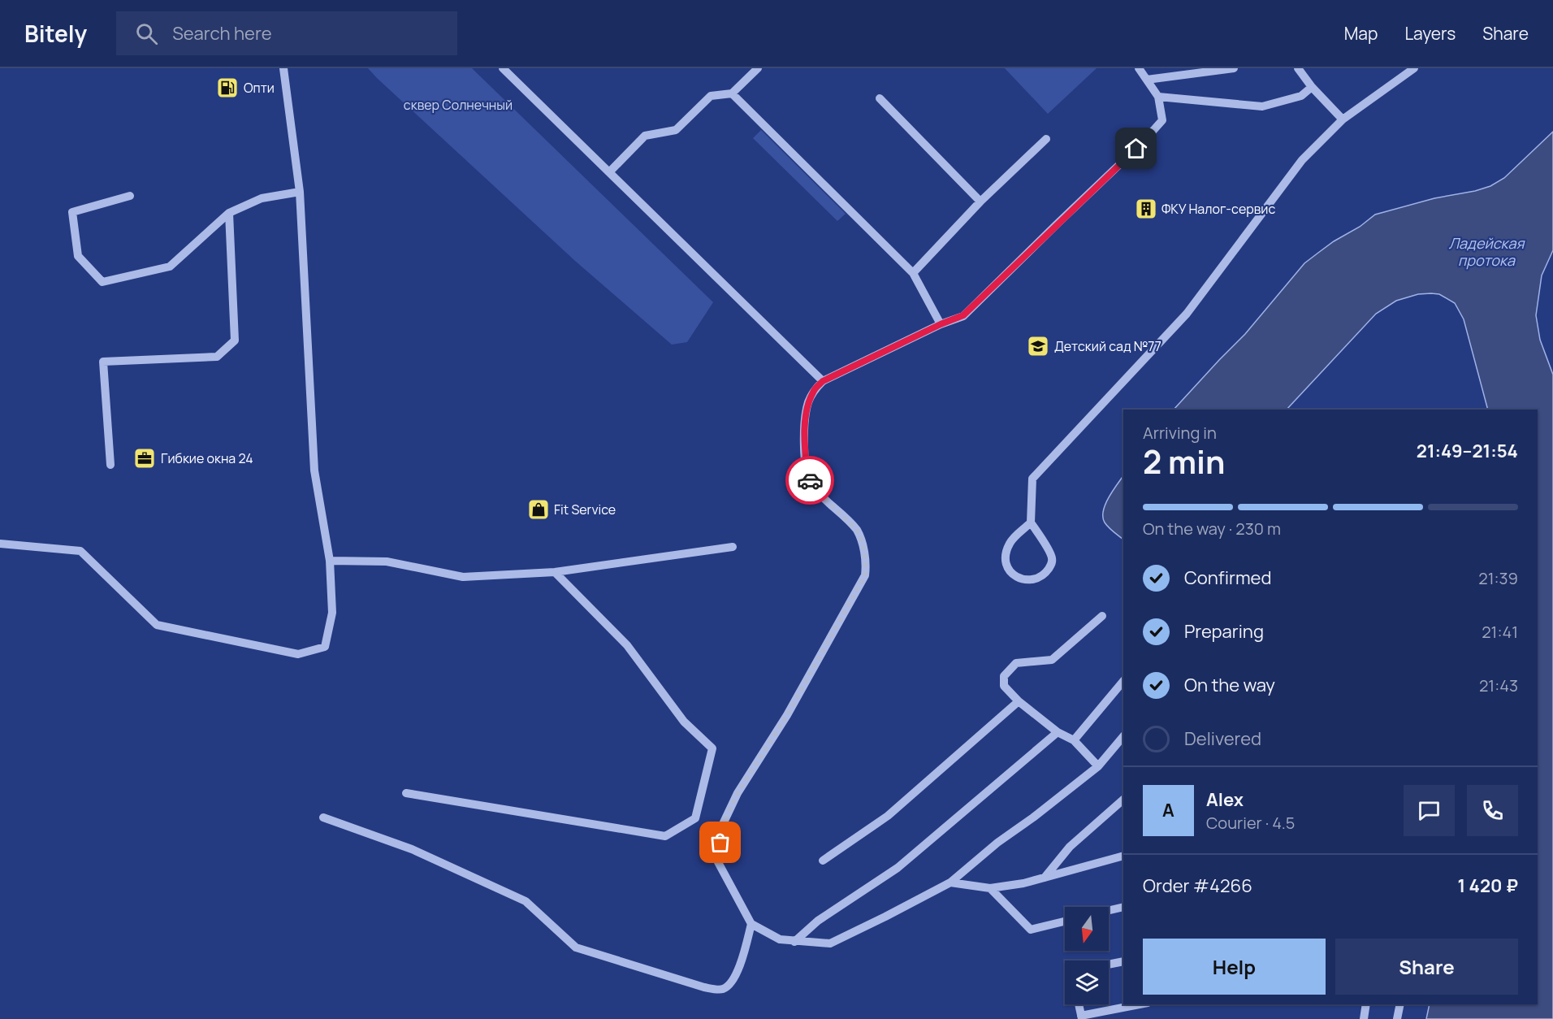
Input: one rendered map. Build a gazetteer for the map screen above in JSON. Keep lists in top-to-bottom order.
{
  "water": ["Ладейская протока"],
  "parks": ["сквер Солнечный"],
  "places": {
    "fuel station": ["Опти"],
    "building": ["ФКУ Налог-сервис"],
    "school or university": ["Детский сад №77"],
    "office": ["Гибкие окна 24"],
    "shop": ["Fit Service"]
  },
  "north": "bottom",
  "page": {
    "header": "Bitely",
    "search": "Search here",
    "nav": ["Map", "Layers", "Share"],
    "heading": ["2 min", "Arriving in", "21:49–21:54"],
    "panel": [
      "Alex",
      "Courier · 4.5",
      "Order #4266",
      "1 420 ₽"
    ],
    "bar": "On the way · 230 m",
    "list": [
      ["Confirmed", "21:39"],
      ["Preparing", "21:41"],
      ["On the way", "21:43"],
      "Delivered"
    ],
    "round": "A",
    "buttons": ["Help", "Share"]
  }
}
